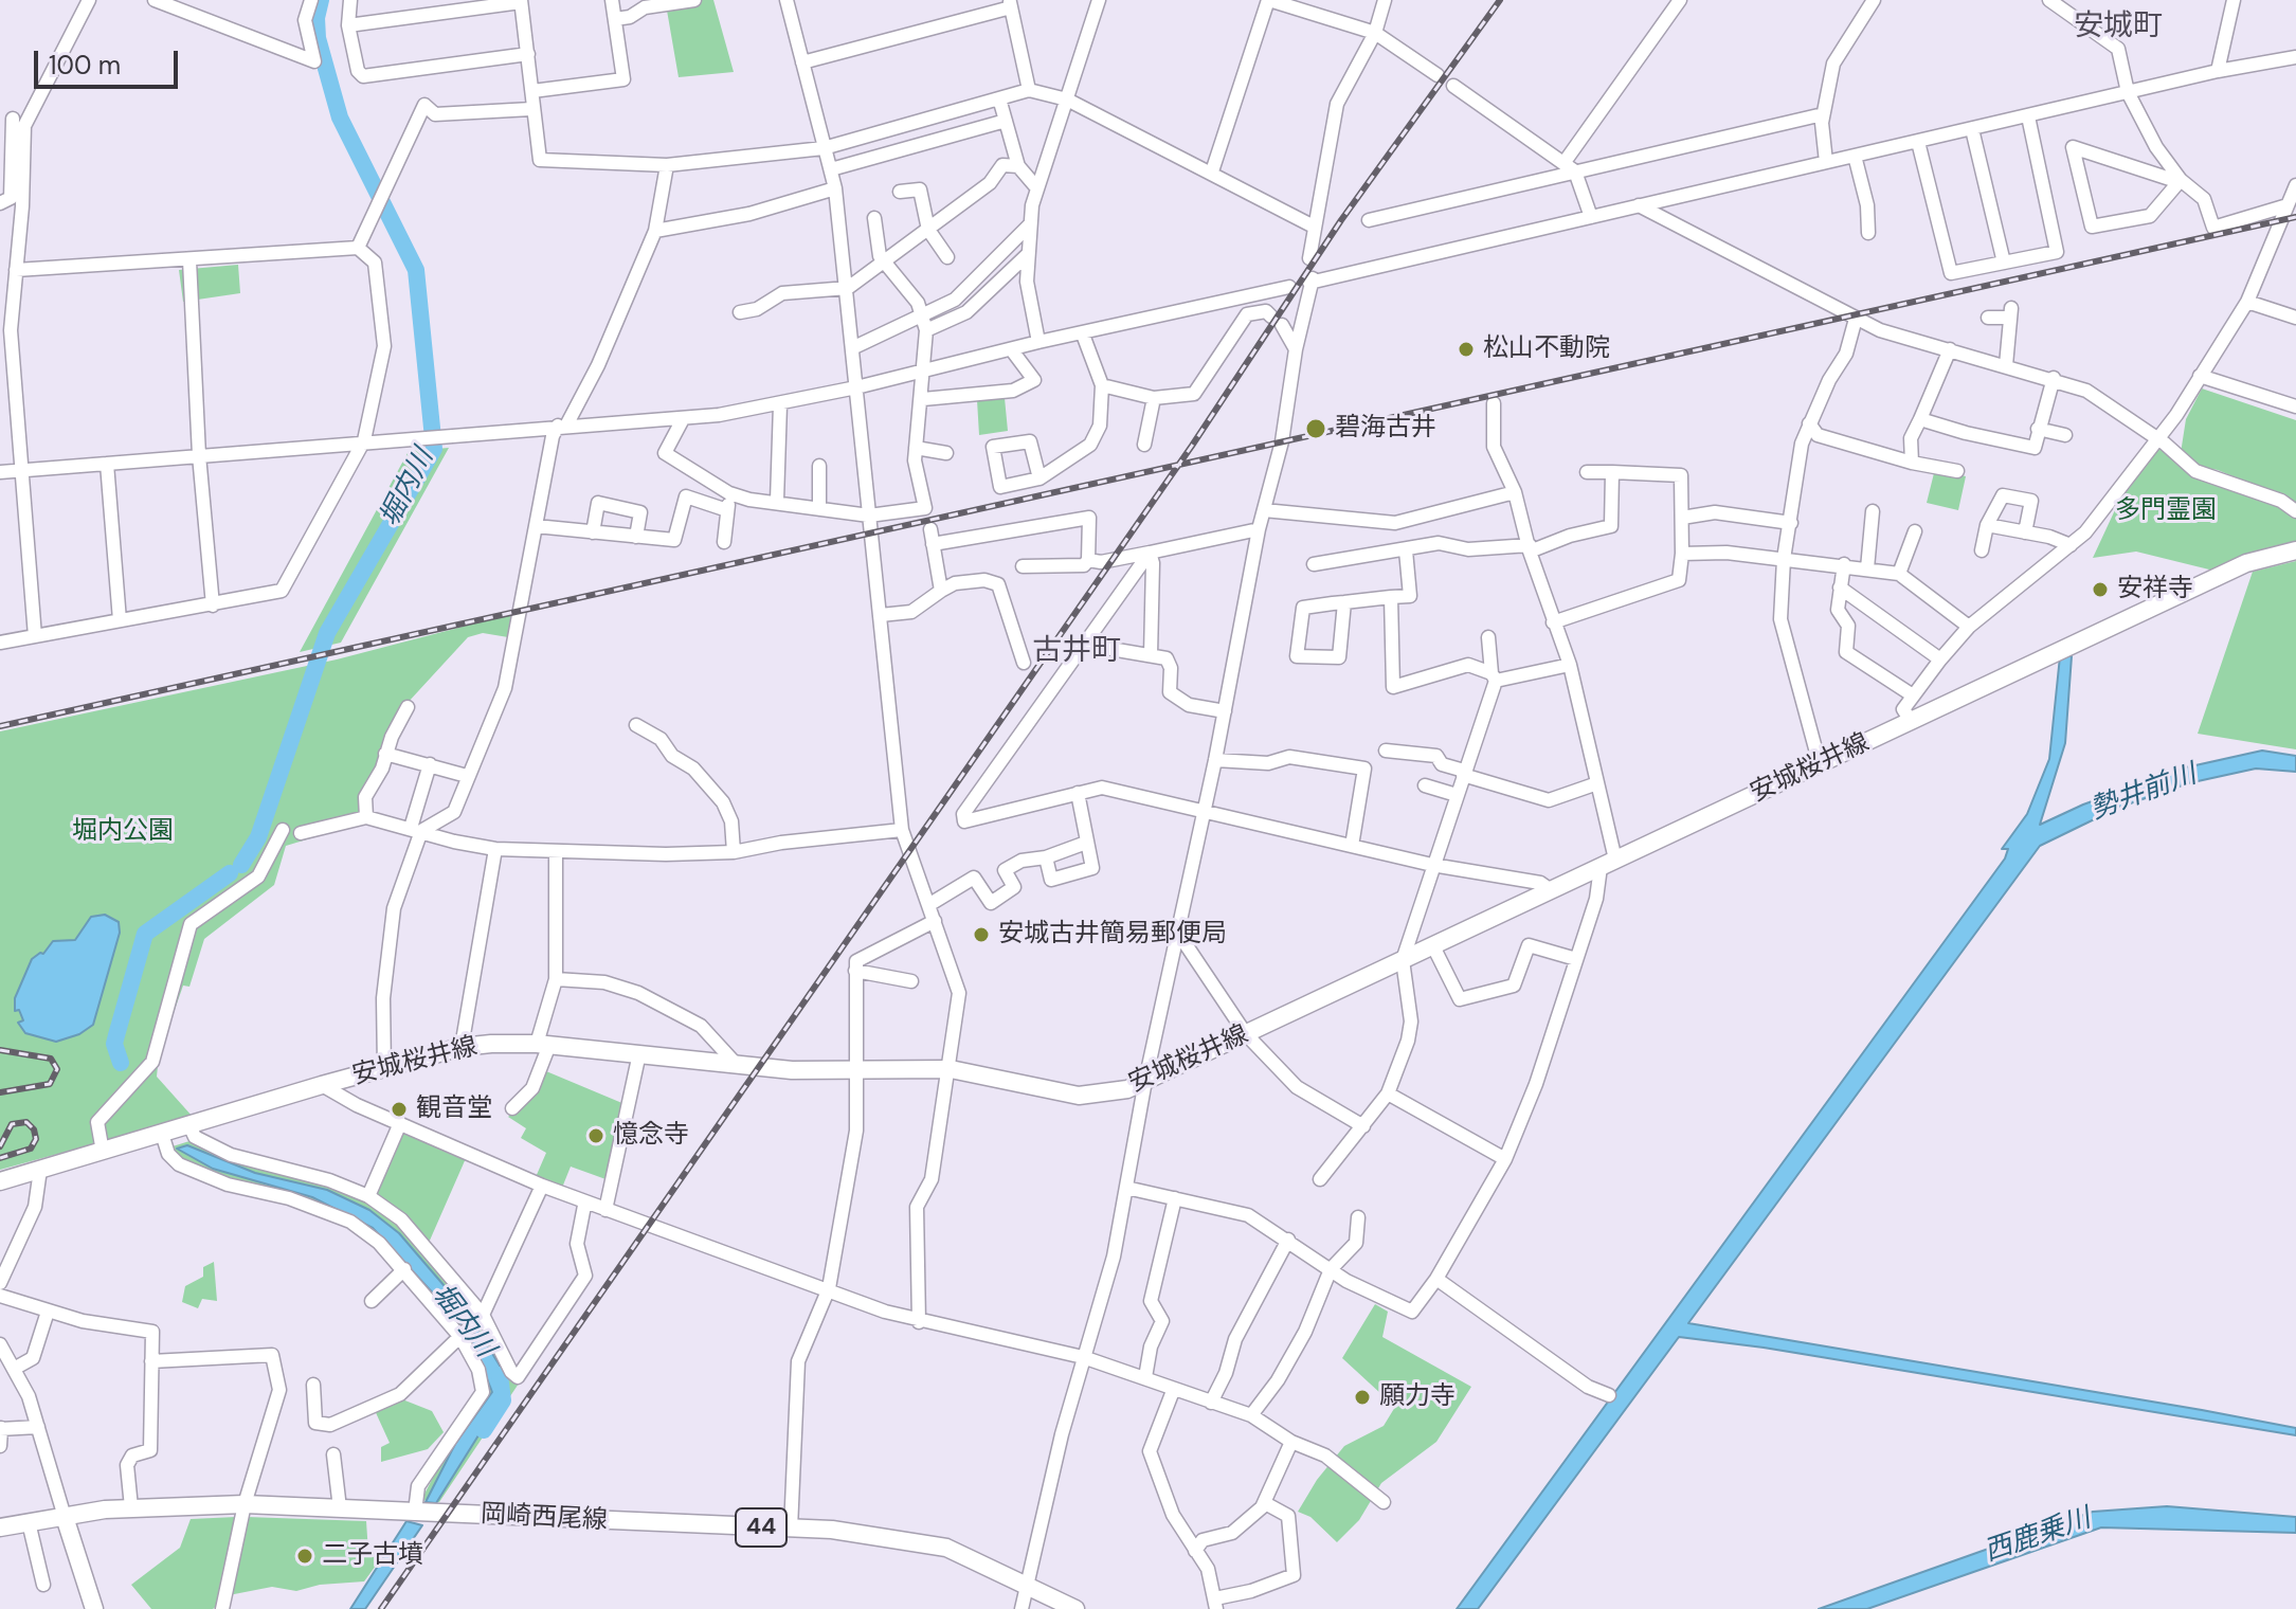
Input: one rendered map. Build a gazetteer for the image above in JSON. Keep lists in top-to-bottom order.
{
  "streets": {
    "main road": ["安城桜井線", "岡崎西尾線", "44"]
  },
  "districts": ["安城町", "古井町"],
  "water": ["堀内川", "勢井前川", "西鹿乗川"],
  "parks": ["多門霊園", "堀内公園"],
  "places": [
    "松山不動院",
    "碧海古井",
    "安祥寺",
    "安城古井簡易郵便局",
    "観音堂",
    "憶念寺",
    "願力寺",
    "二子古墳"
  ],
  "scale_bar": "100 m"
}
